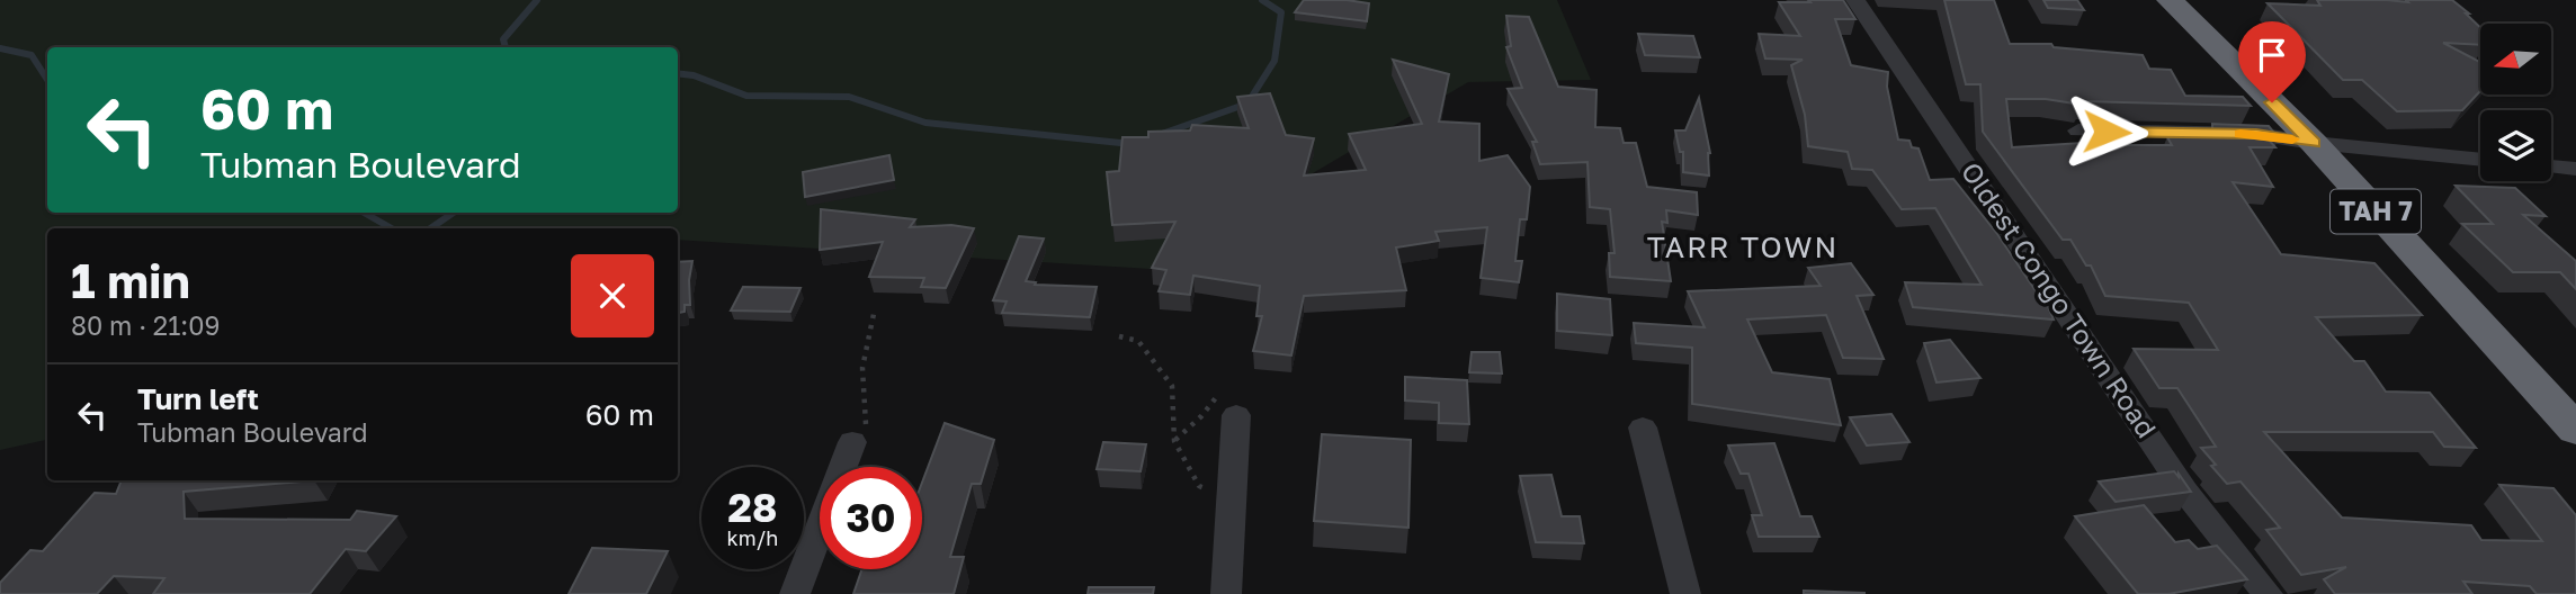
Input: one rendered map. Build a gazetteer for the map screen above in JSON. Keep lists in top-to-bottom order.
{
  "streets": {
    "highway": ["TAH 7"],
    "street": ["Oldest Congo Town Road"]
  },
  "districts": ["TARR TOWN"],
  "north": "left",
  "page": {
    "turn": ["60 m", "Tubman Boulevard"],
    "heading": ["1 min", "80 m · 21:09"],
    "list": [
      {
        "name": "Turn left",
        "note": "Tubman Boulevard",
        "value": "60 m"
      }
    ],
    "speed": "28 km/h",
    "limit": "30"
  }
}
